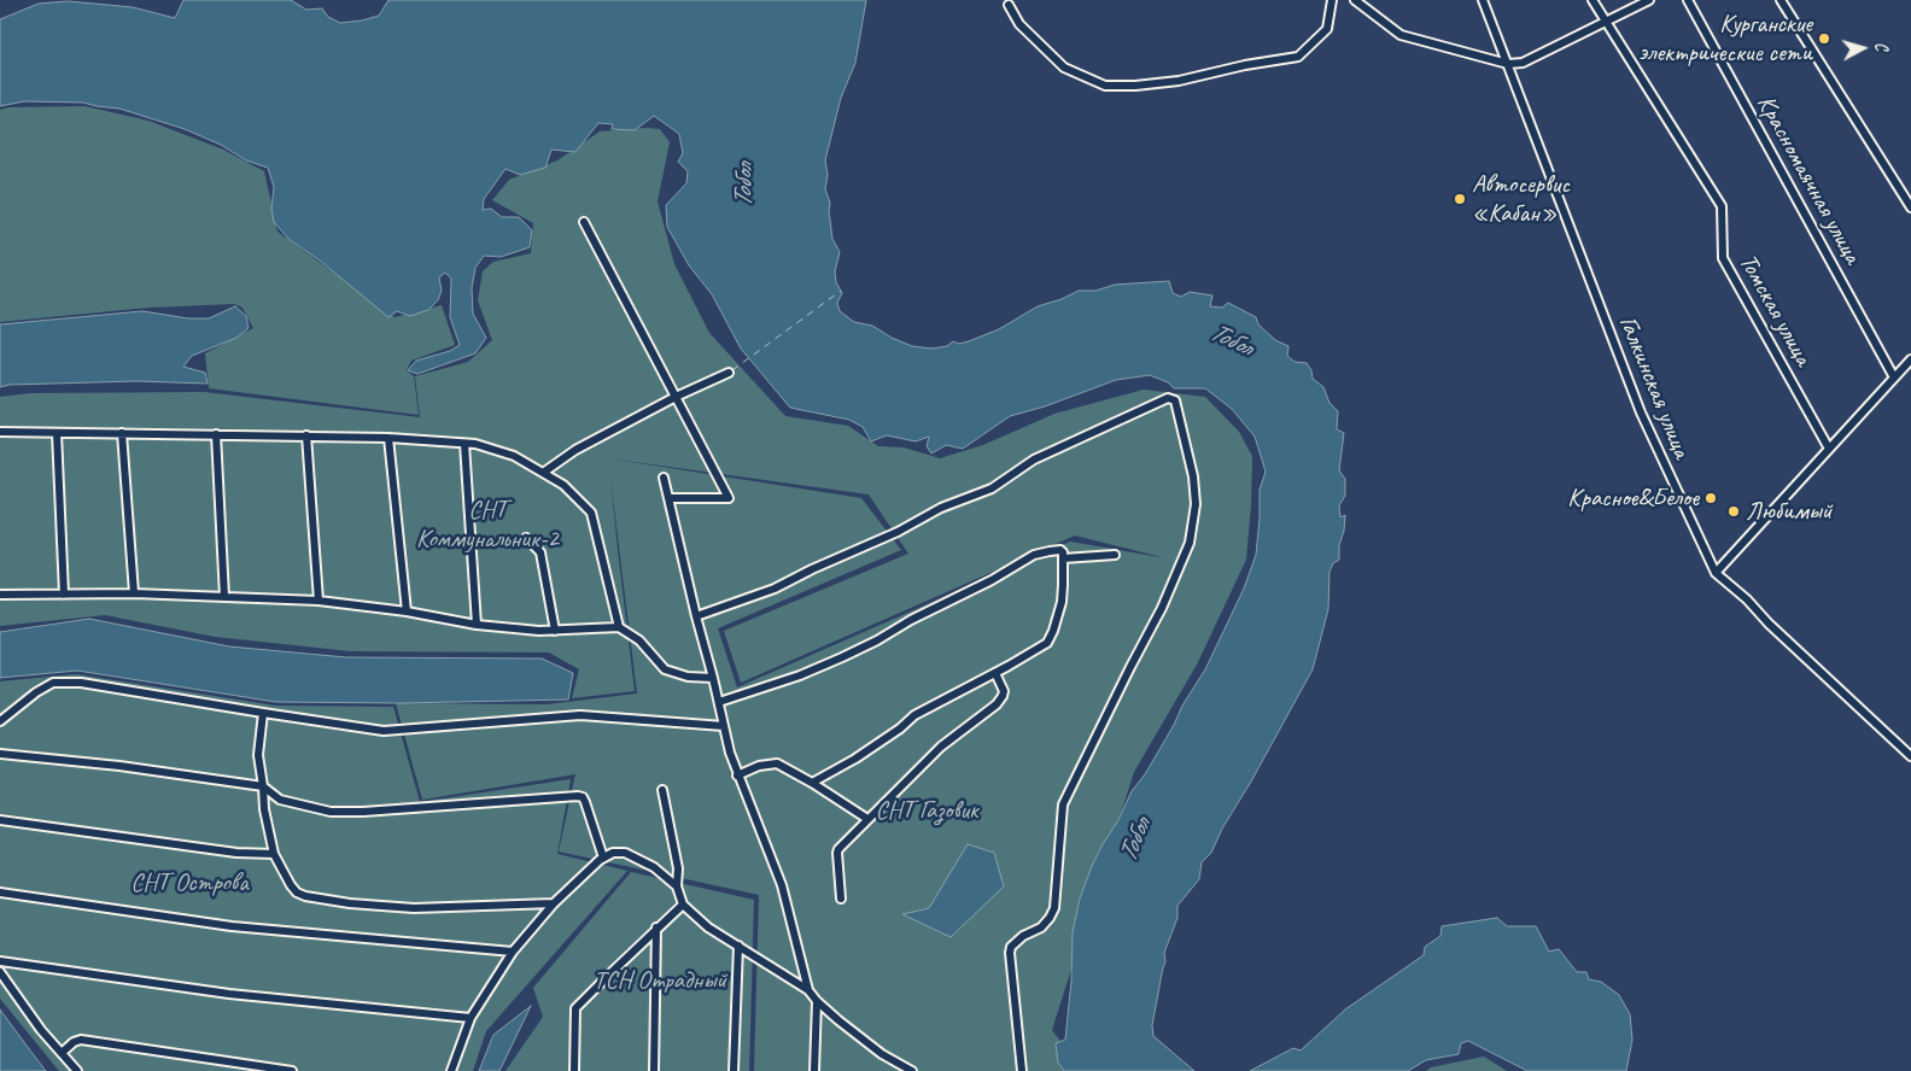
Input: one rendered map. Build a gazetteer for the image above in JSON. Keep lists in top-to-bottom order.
{
  "streets": {
    "street": ["Красномаячная улица", "Томская улица", "Галкинская улица"]
  },
  "water": ["Тобол"],
  "parks": [
    "СНТ Коммунальник-2",
    "СНТ Газовик",
    "СНТ Острова",
    "ТСН Отрадный"
  ],
  "places": [
    "Курганские электрические сети",
    "Автосервис «Кабан»",
    "Красное&Белое",
    "Любимый"
  ],
  "north": "right"
}
